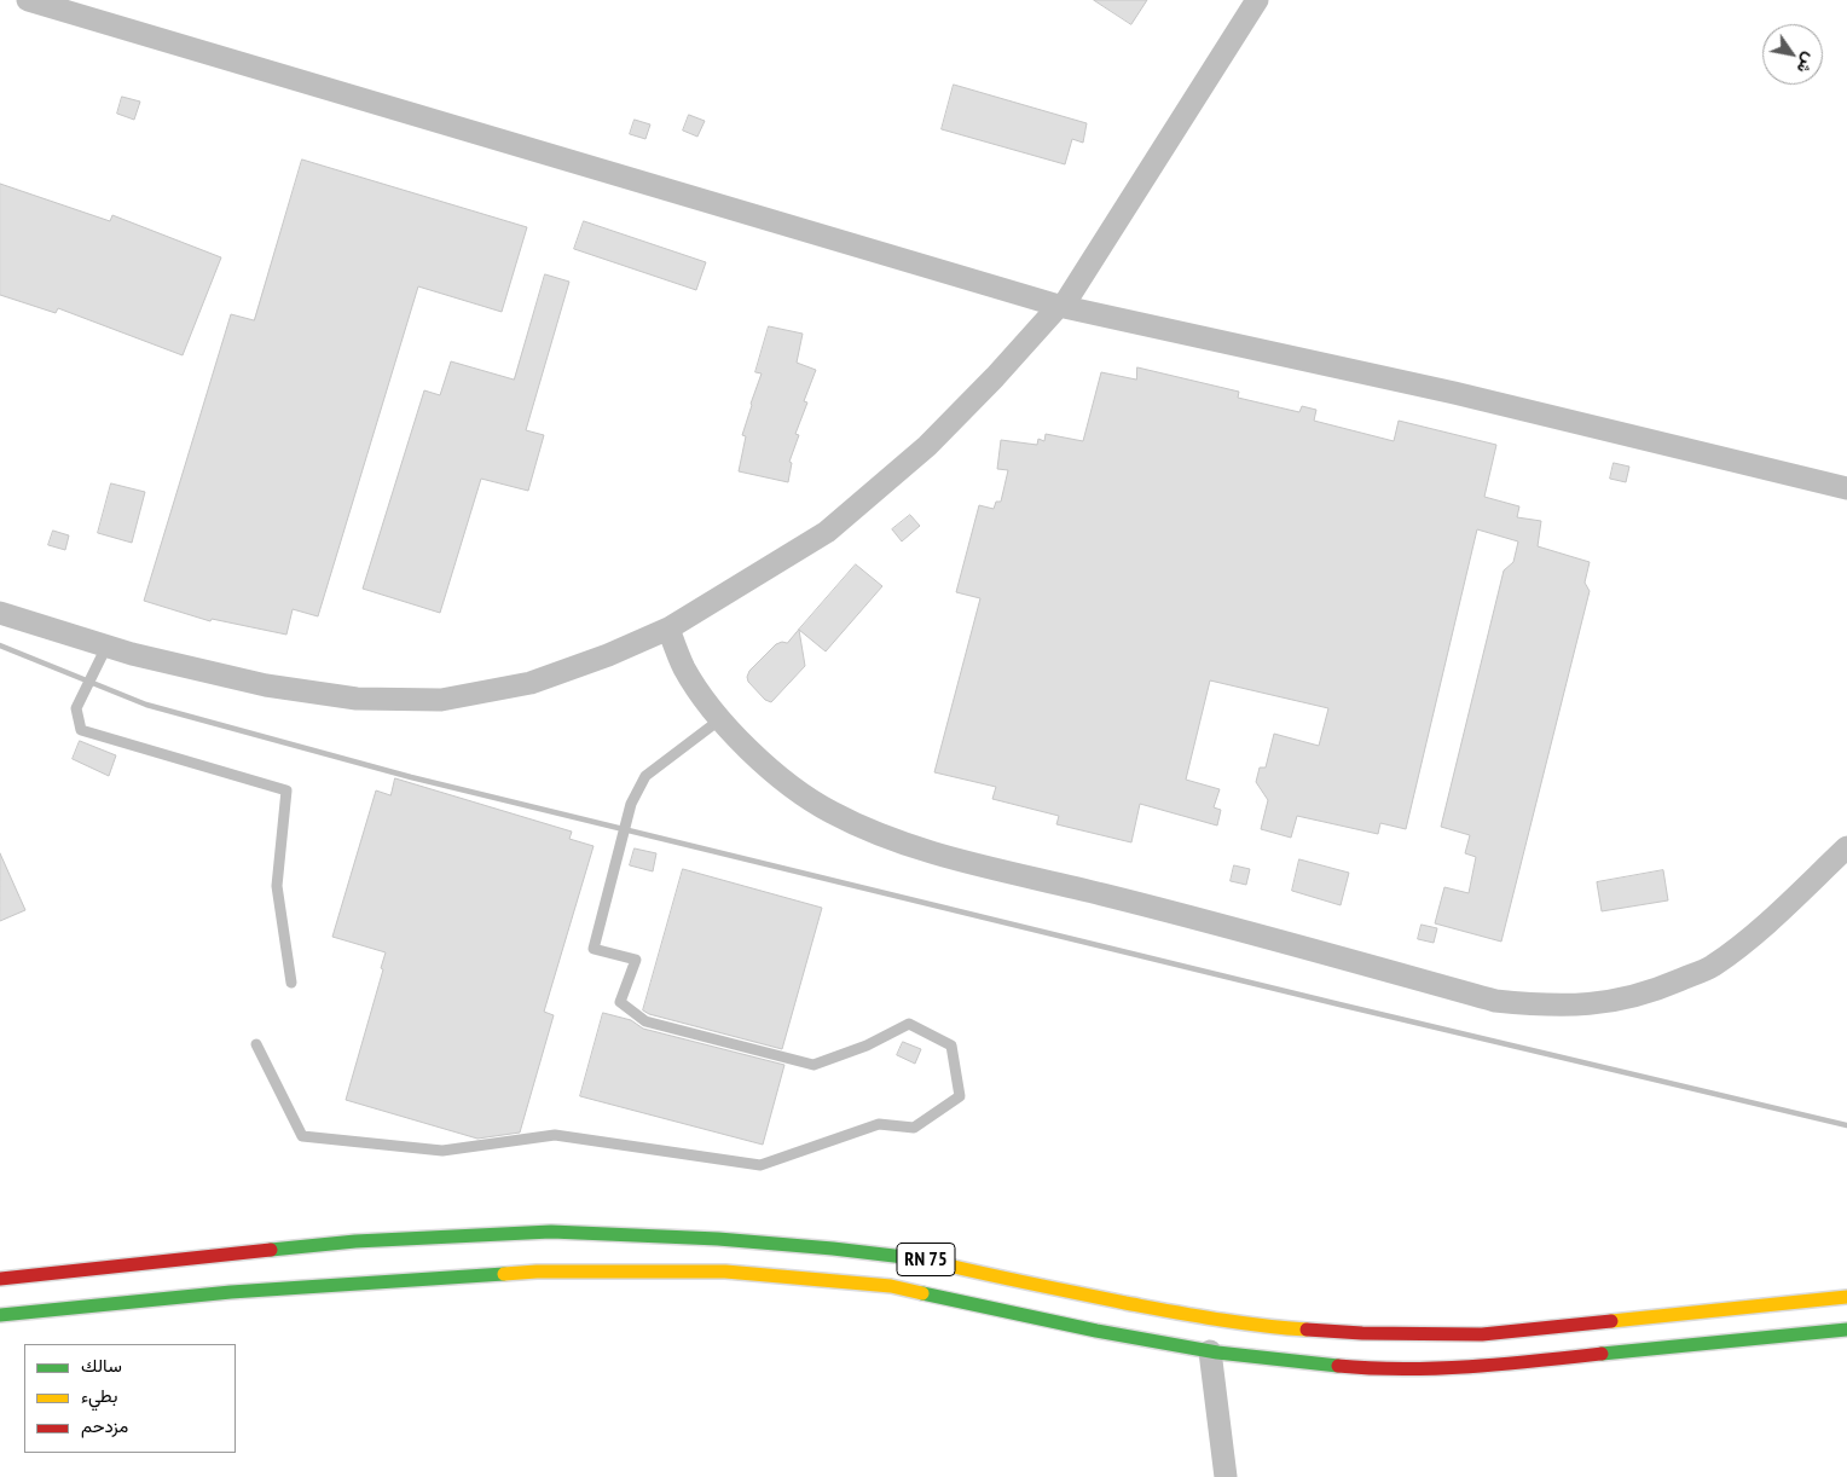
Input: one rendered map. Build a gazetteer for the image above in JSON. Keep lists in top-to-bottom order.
{
  "streets": {
    "highway": ["RN 75"]
  },
  "legend": ["سالك", "بطيء", "مزدحم"],
  "north": "bottom right"
}
